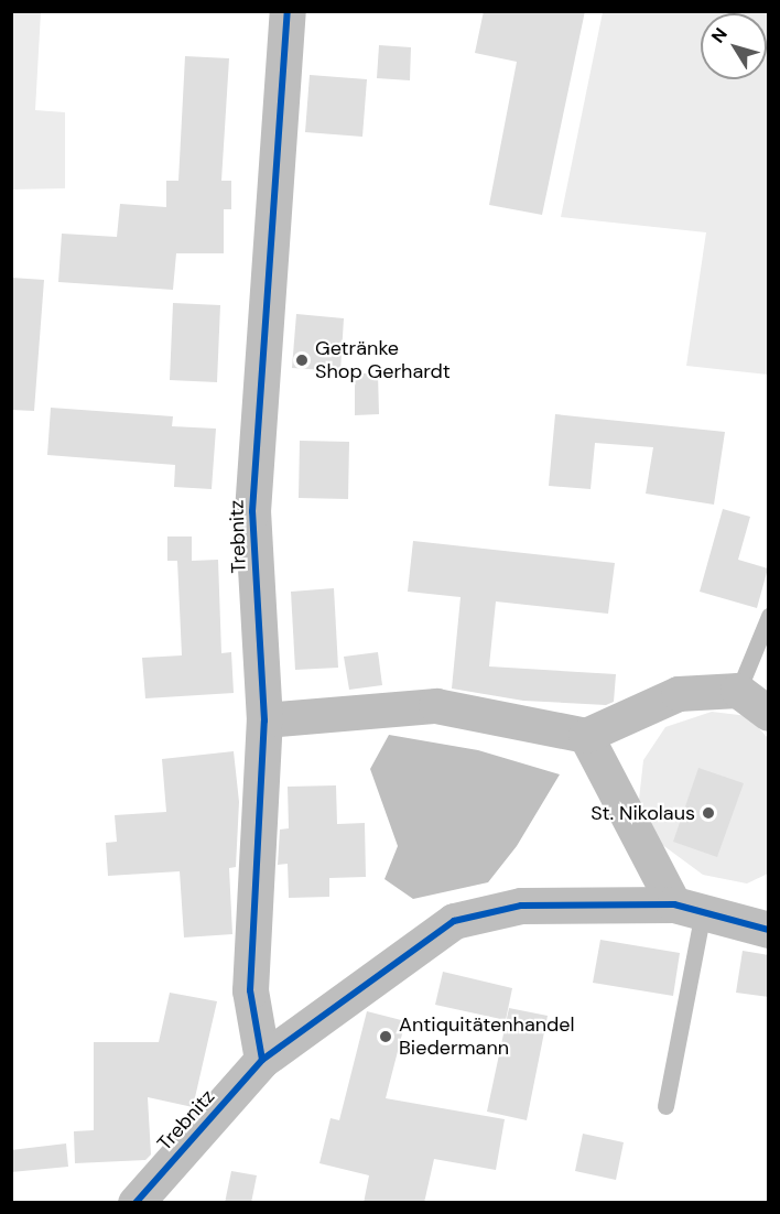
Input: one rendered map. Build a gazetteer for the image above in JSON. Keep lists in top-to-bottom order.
{
  "streets": {
    "street": ["Trebnitz"]
  },
  "places": ["Getränke Shop Gerhardt", "St. Nikolaus", "Antiquitätenhandel Biedermann"],
  "north": "top left"
}
